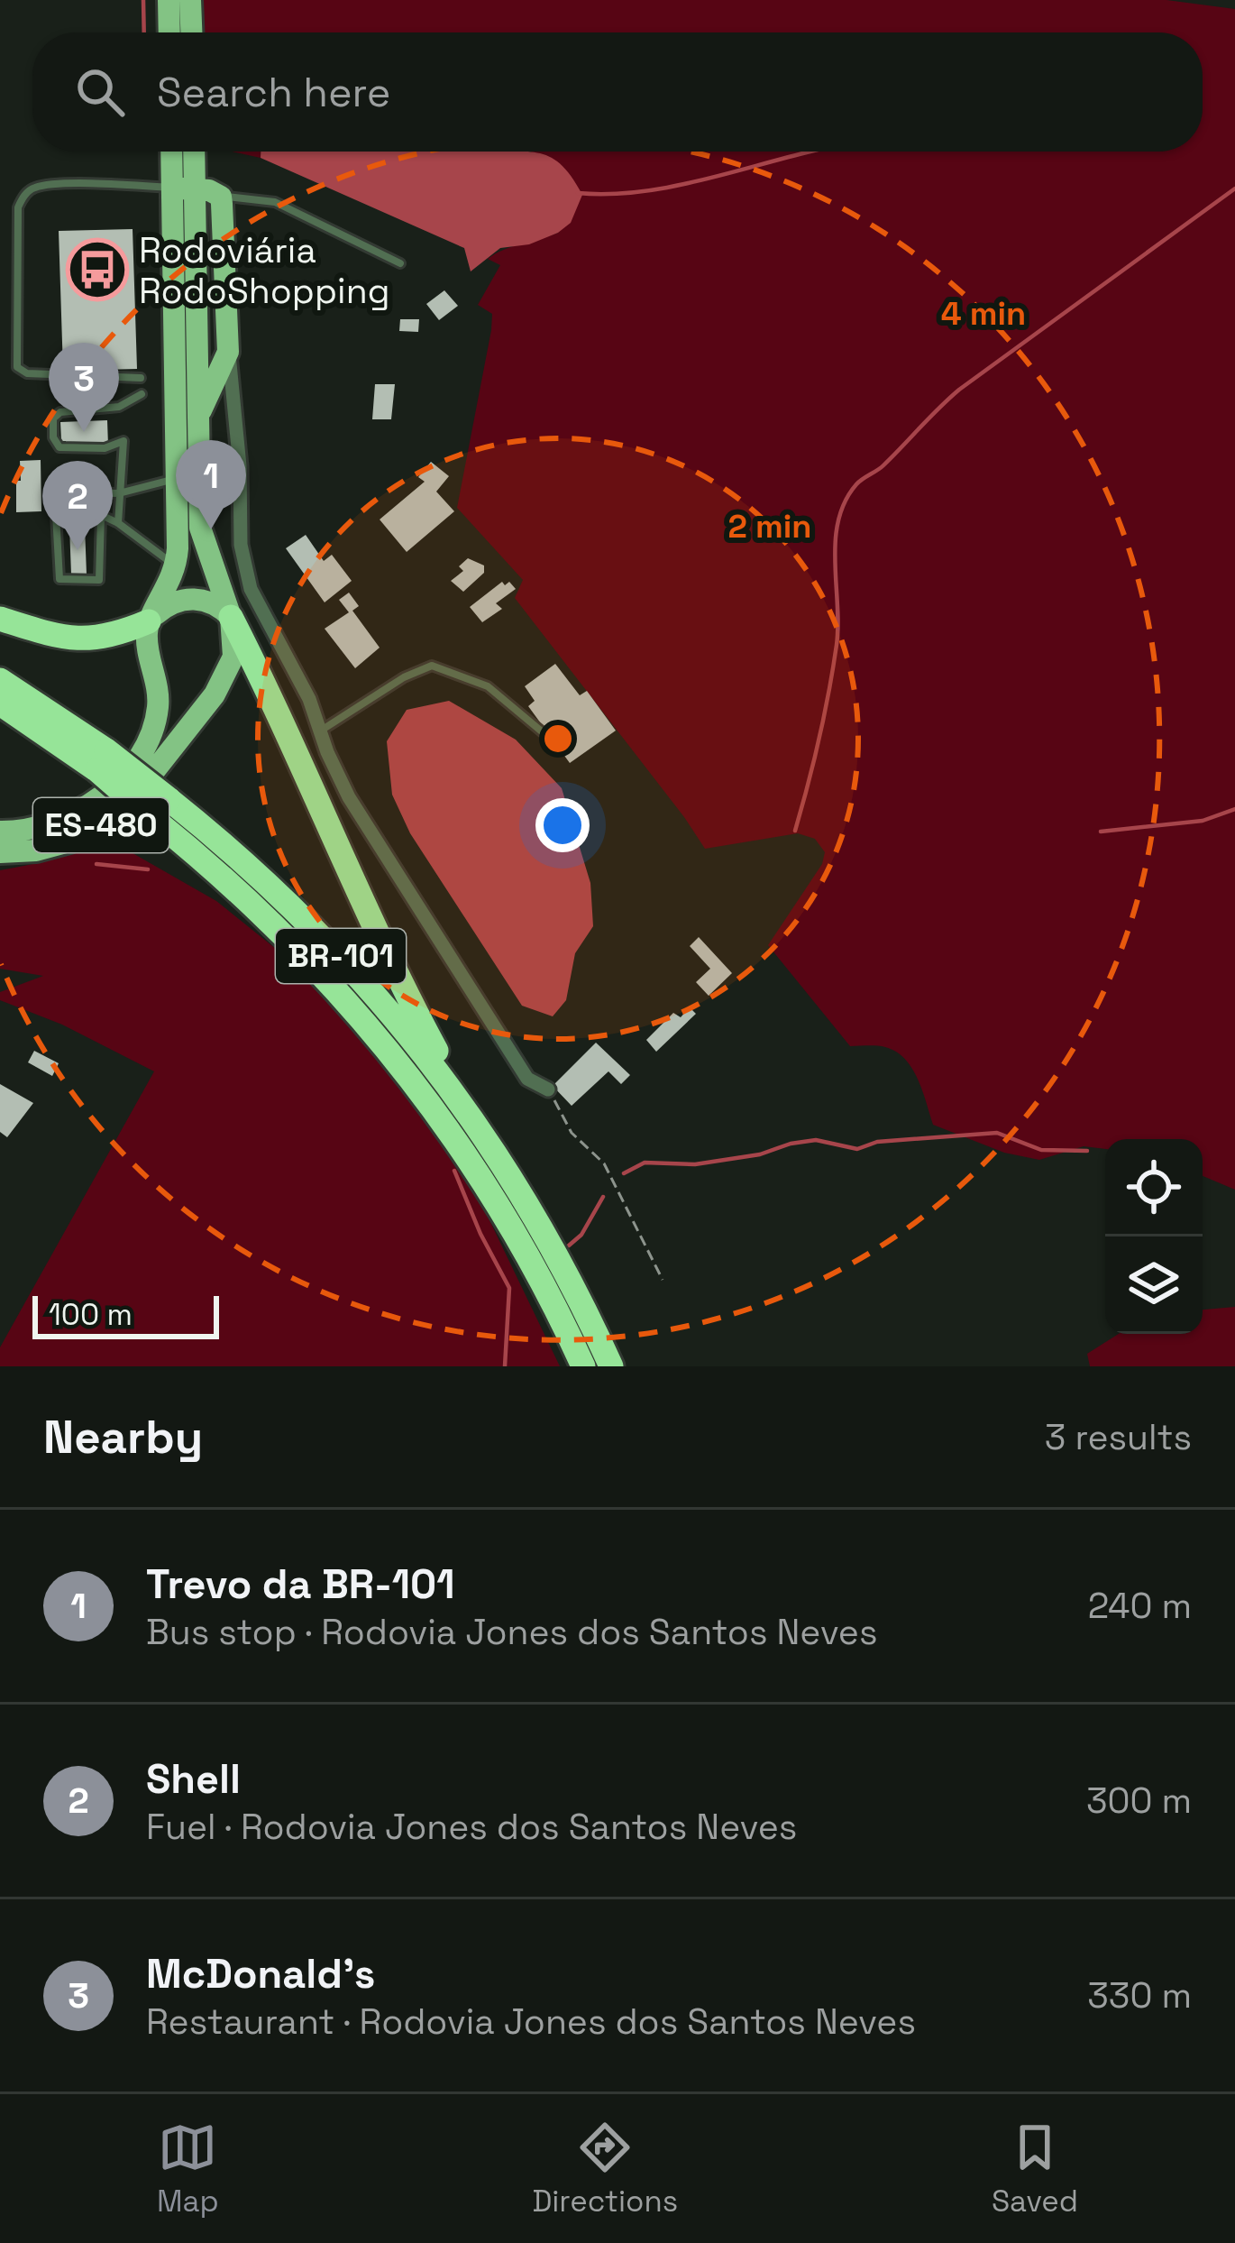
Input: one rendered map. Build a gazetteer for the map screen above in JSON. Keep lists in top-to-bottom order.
{
  "streets": {
    "highway": ["BR-101"],
    "main road": ["ES-480"]
  },
  "places": {
    "bus stop": ["Rodoviária RodoShopping"]
  },
  "scale_bar": "100 m",
  "page": {
    "search": "Search here",
    "pins": ["3", "1", "2"],
    "scale": "100 m",
    "heading": ["Nearby", "3 results"],
    "list": [
      {
        "mark": "1",
        "name": "Trevo da BR-101",
        "note": "Bus stop · Rodovia Jones dos Santos Neves",
        "value": "240 m"
      },
      {
        "mark": "2",
        "name": "Shell",
        "note": "Fuel · Rodovia Jones dos Santos Neves",
        "value": "300 m"
      },
      {
        "mark": "3",
        "name": "McDonald's",
        "note": "Restaurant · Rodovia Jones dos Santos Neves",
        "value": "330 m"
      }
    ],
    "nav": ["Map", "Directions", "Saved"]
  },
  "rings": ["4 min", "2 min"]
}
